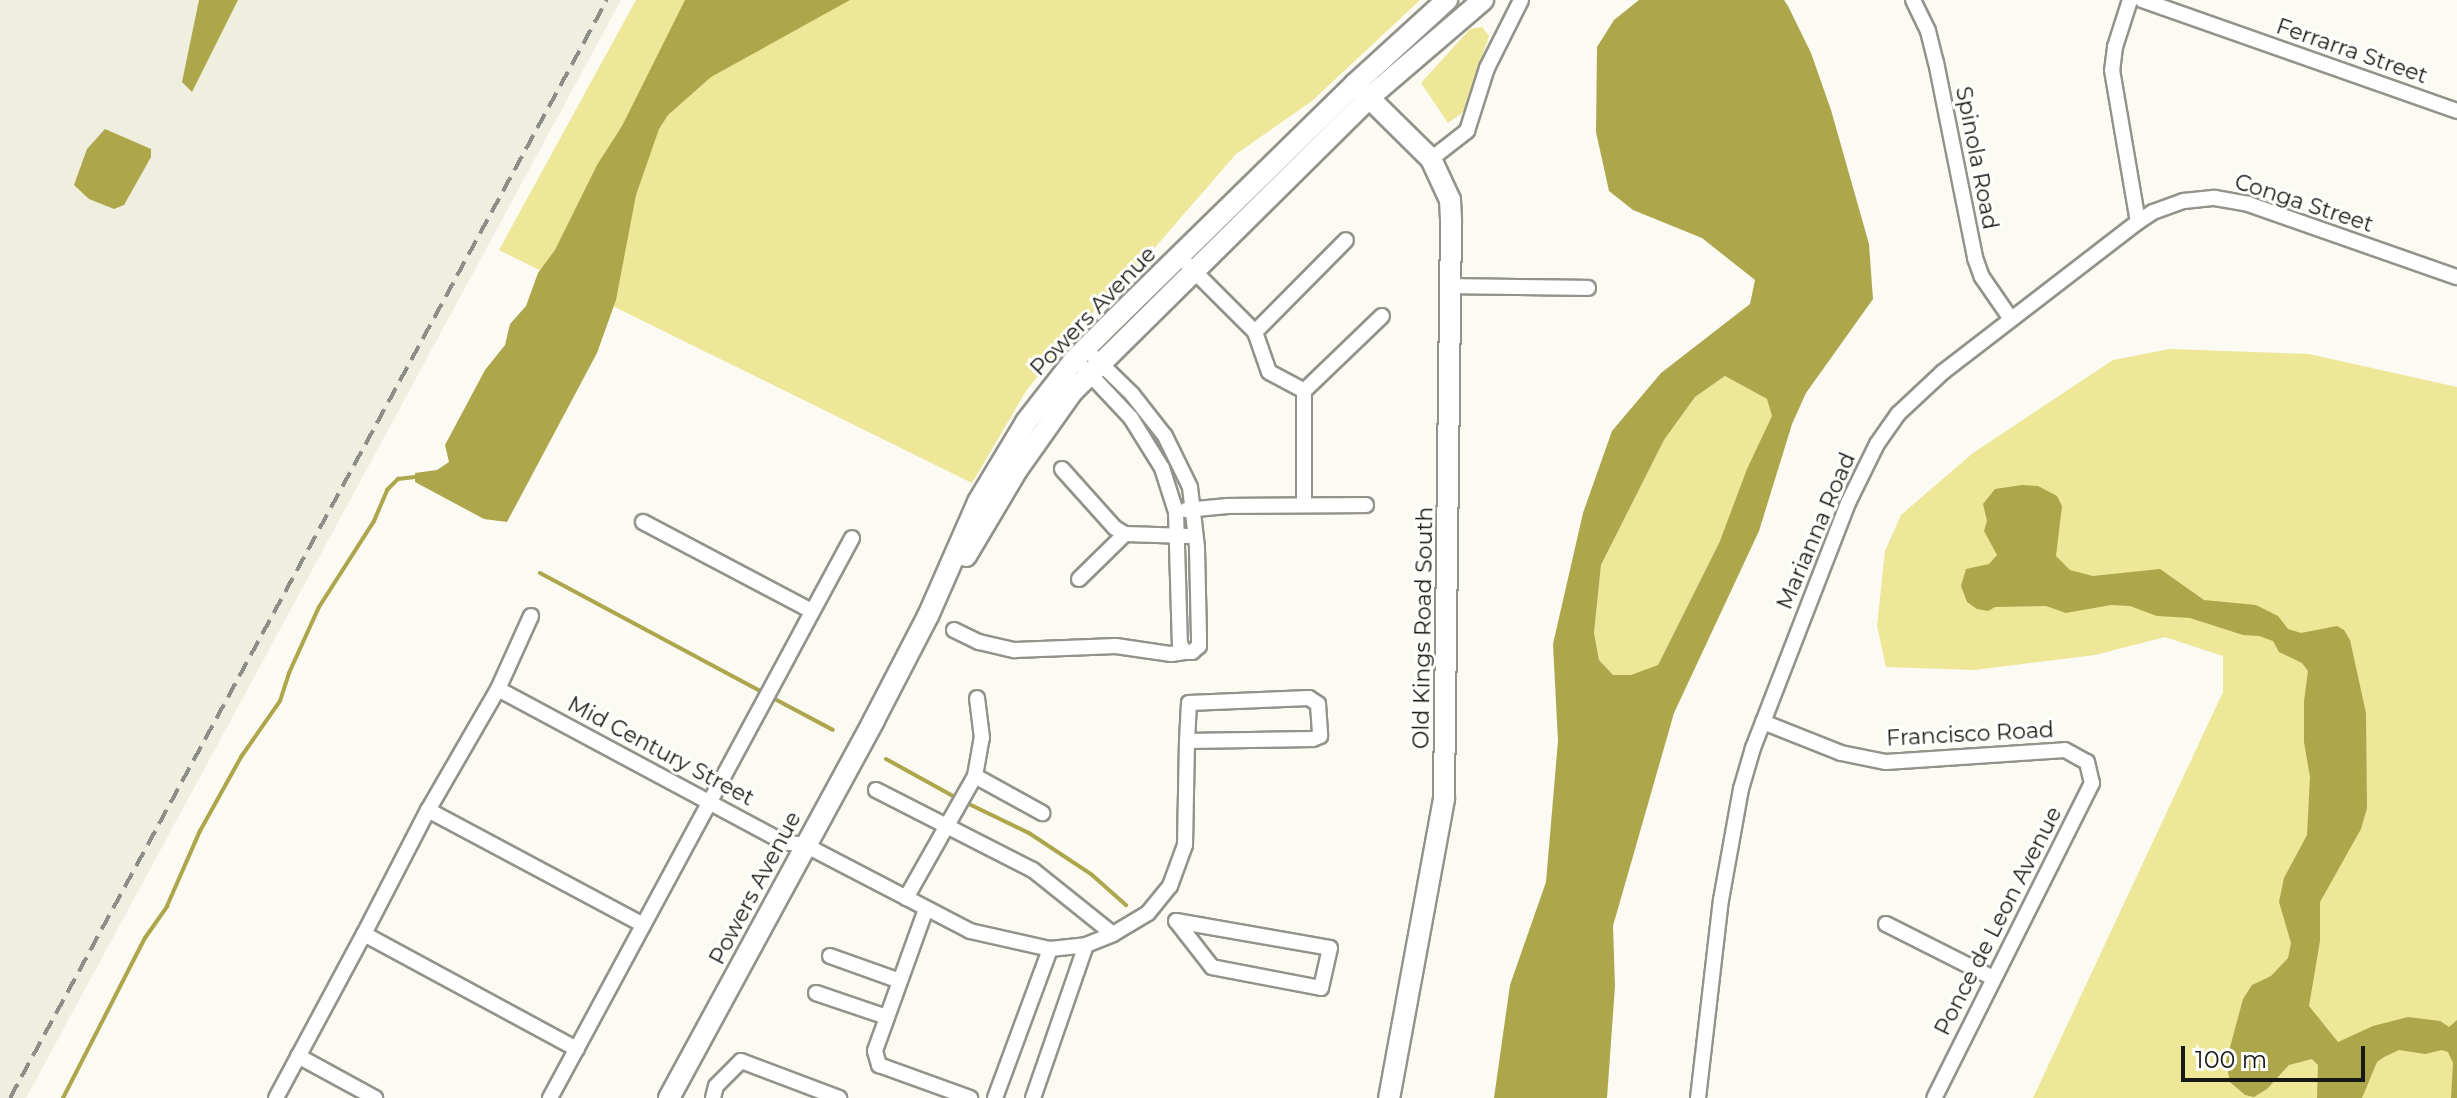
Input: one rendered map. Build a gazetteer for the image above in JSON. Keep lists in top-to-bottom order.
{
  "streets": {
    "street": [
      "Ferrarra Street",
      "Spinola Road",
      "Conga Street",
      "Powers Avenue",
      "Marianna Road",
      "Old Kings Road South",
      "Francisco Road",
      "Mid Century Street",
      "Ponce de Leon Avenue"
    ]
  },
  "crossings": [
    ["Spinola Road", "Marianna Road"],
    ["Conga Street", "Marianna Road"],
    ["Powers Avenue", "Old Kings Road South"],
    ["Powers Avenue", "Mid Century Street"],
    ["Marianna Road", "Francisco Road"],
    ["Francisco Road", "Ponce de Leon Avenue"]
  ],
  "scale_bar": "100 m"
}
